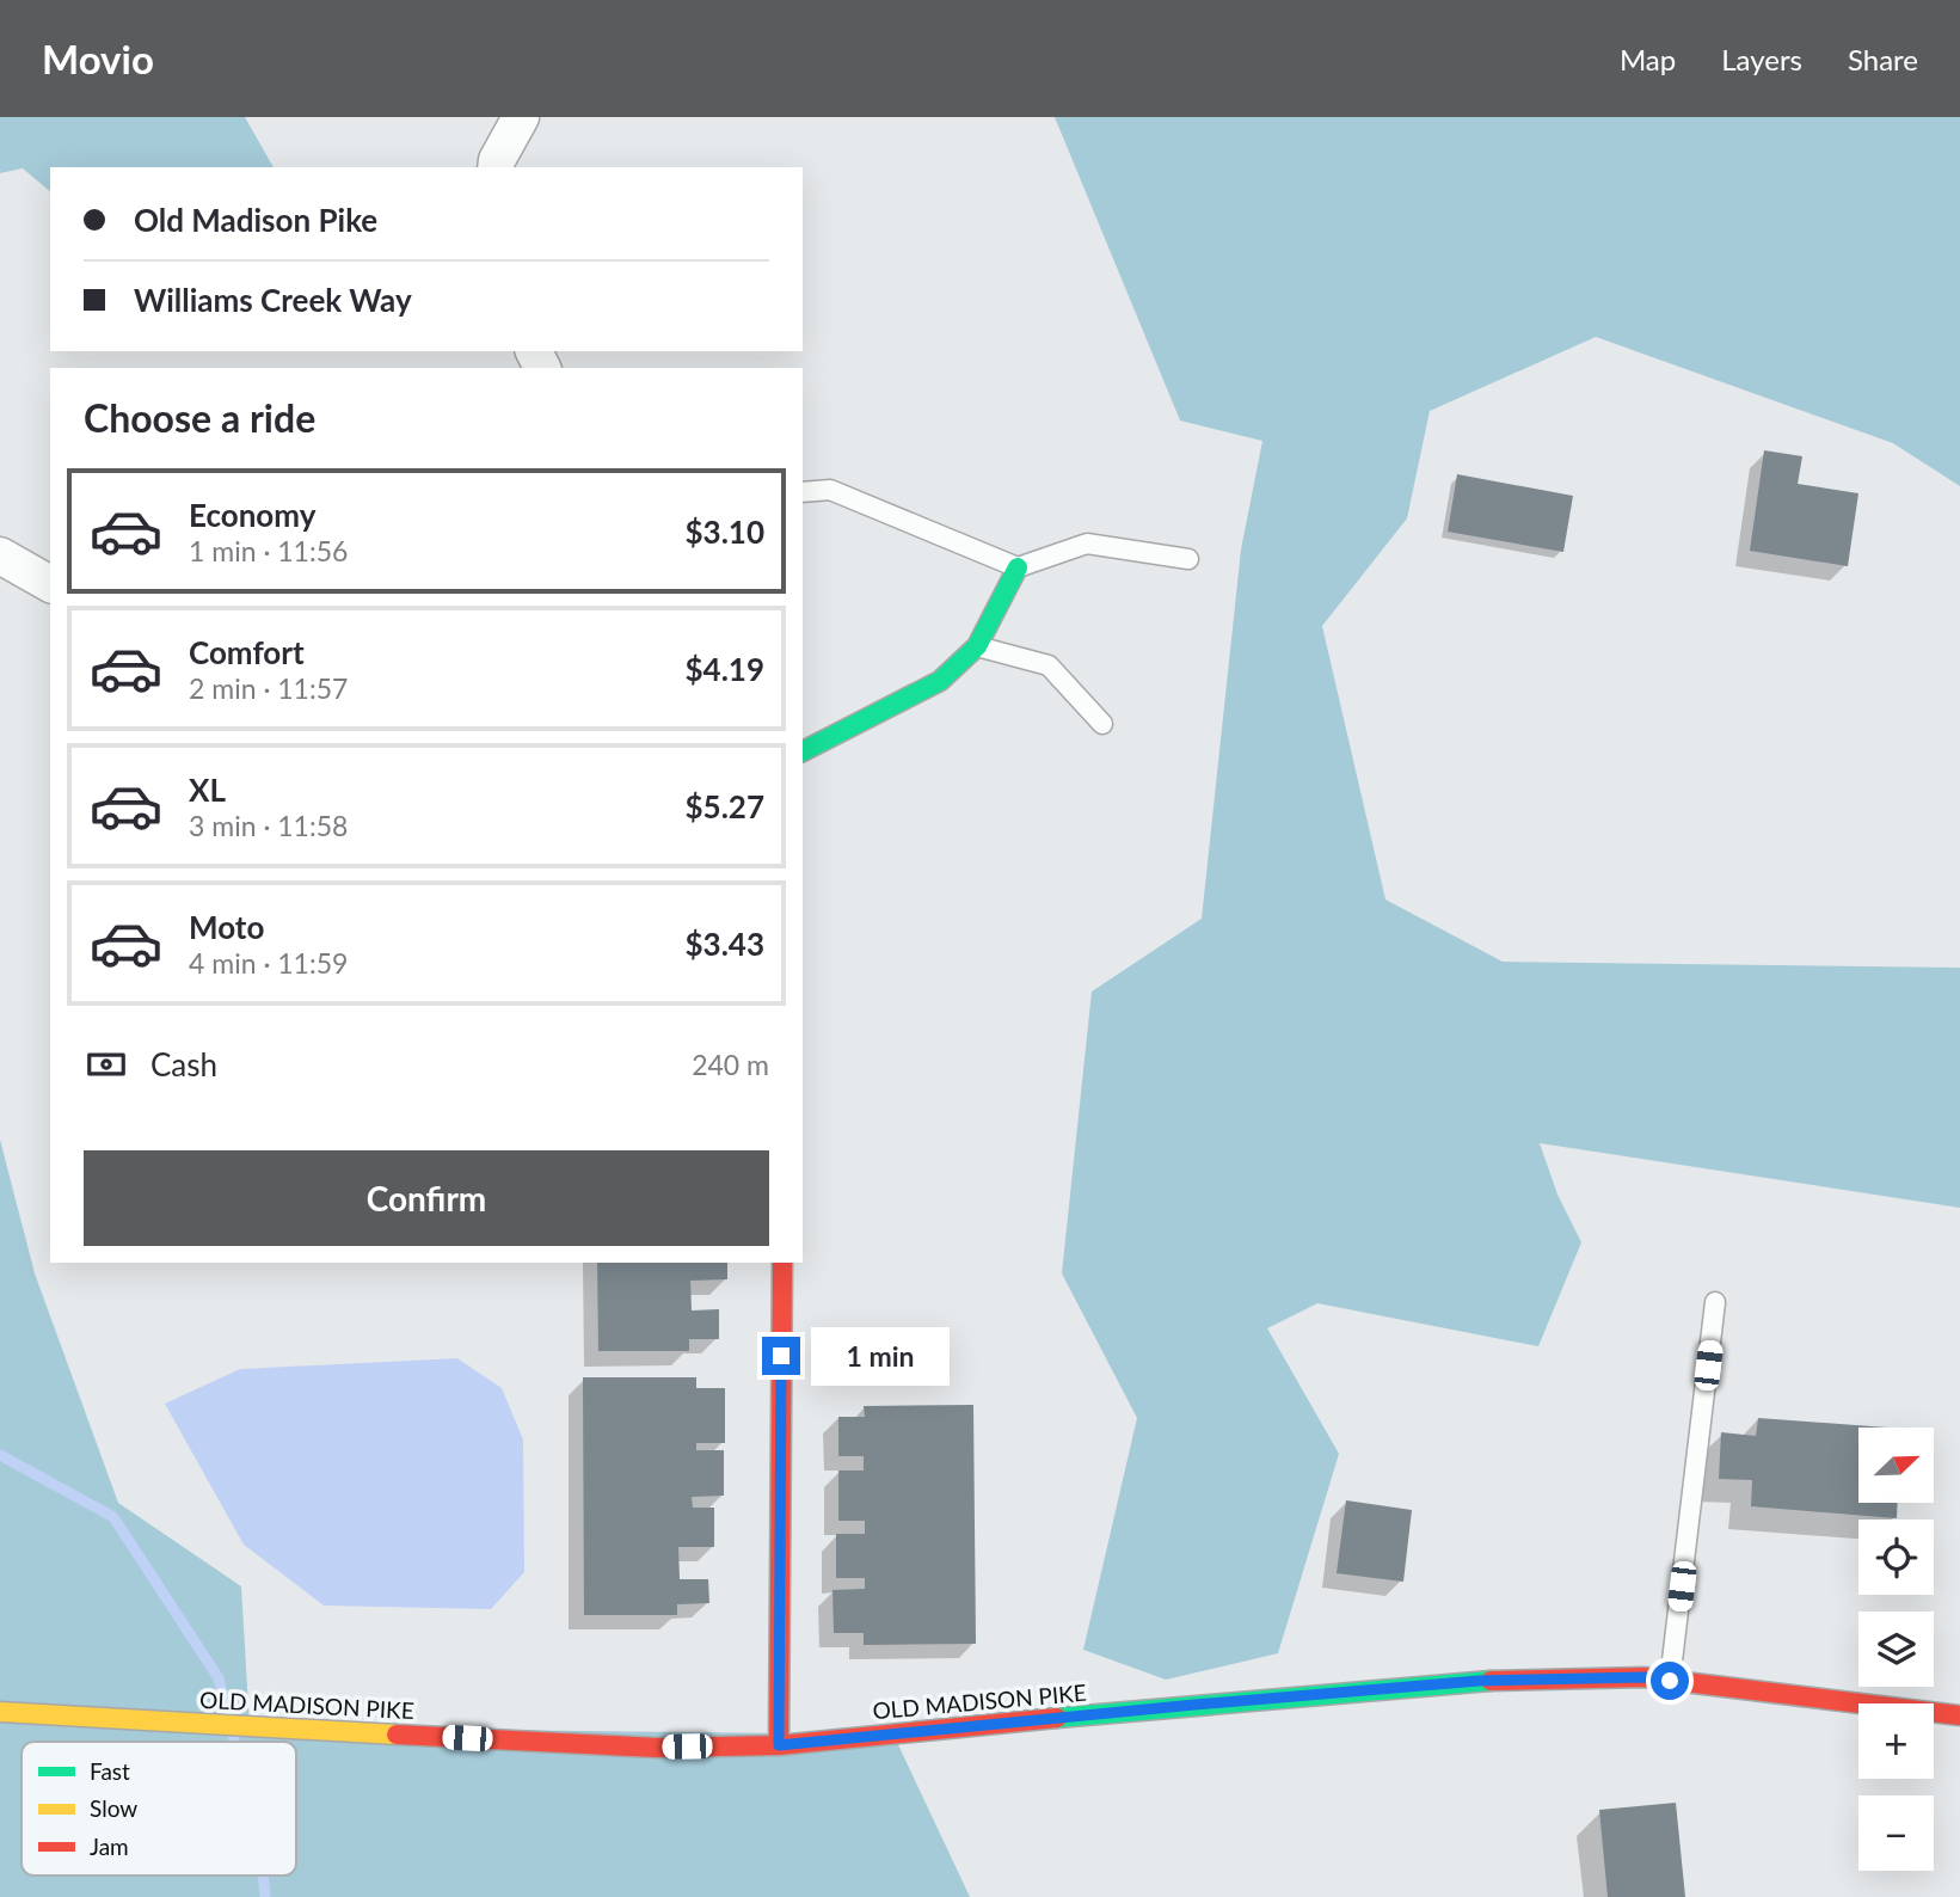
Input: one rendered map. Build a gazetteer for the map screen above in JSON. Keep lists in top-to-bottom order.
{
  "streets": {
    "street": ["OLD MADISON PIKE"]
  },
  "legend": ["Fast", "Slow", "Jam"],
  "north": "top right",
  "page": {
    "header": "Movio",
    "nav": ["Map", "Layers", "Share"],
    "banner": ["Old Madison Pike", "Williams Creek Way"],
    "heading": "Choose a ride",
    "list": [
      {
        "name": "Economy",
        "note": "1 min · 11:56",
        "value": "$3.10"
      },
      {
        "name": "Comfort",
        "note": "2 min · 11:57",
        "value": "$4.19"
      },
      {
        "name": "XL",
        "note": "3 min · 11:58",
        "value": "$5.27"
      },
      {
        "name": "Moto",
        "note": "4 min · 11:59",
        "value": "$3.43"
      }
    ],
    "pay": ["Cash", "240 m"],
    "buttons": "Confirm",
    "bubble": "1 min",
    "map_buttons": ["+", "−"]
  }
}
